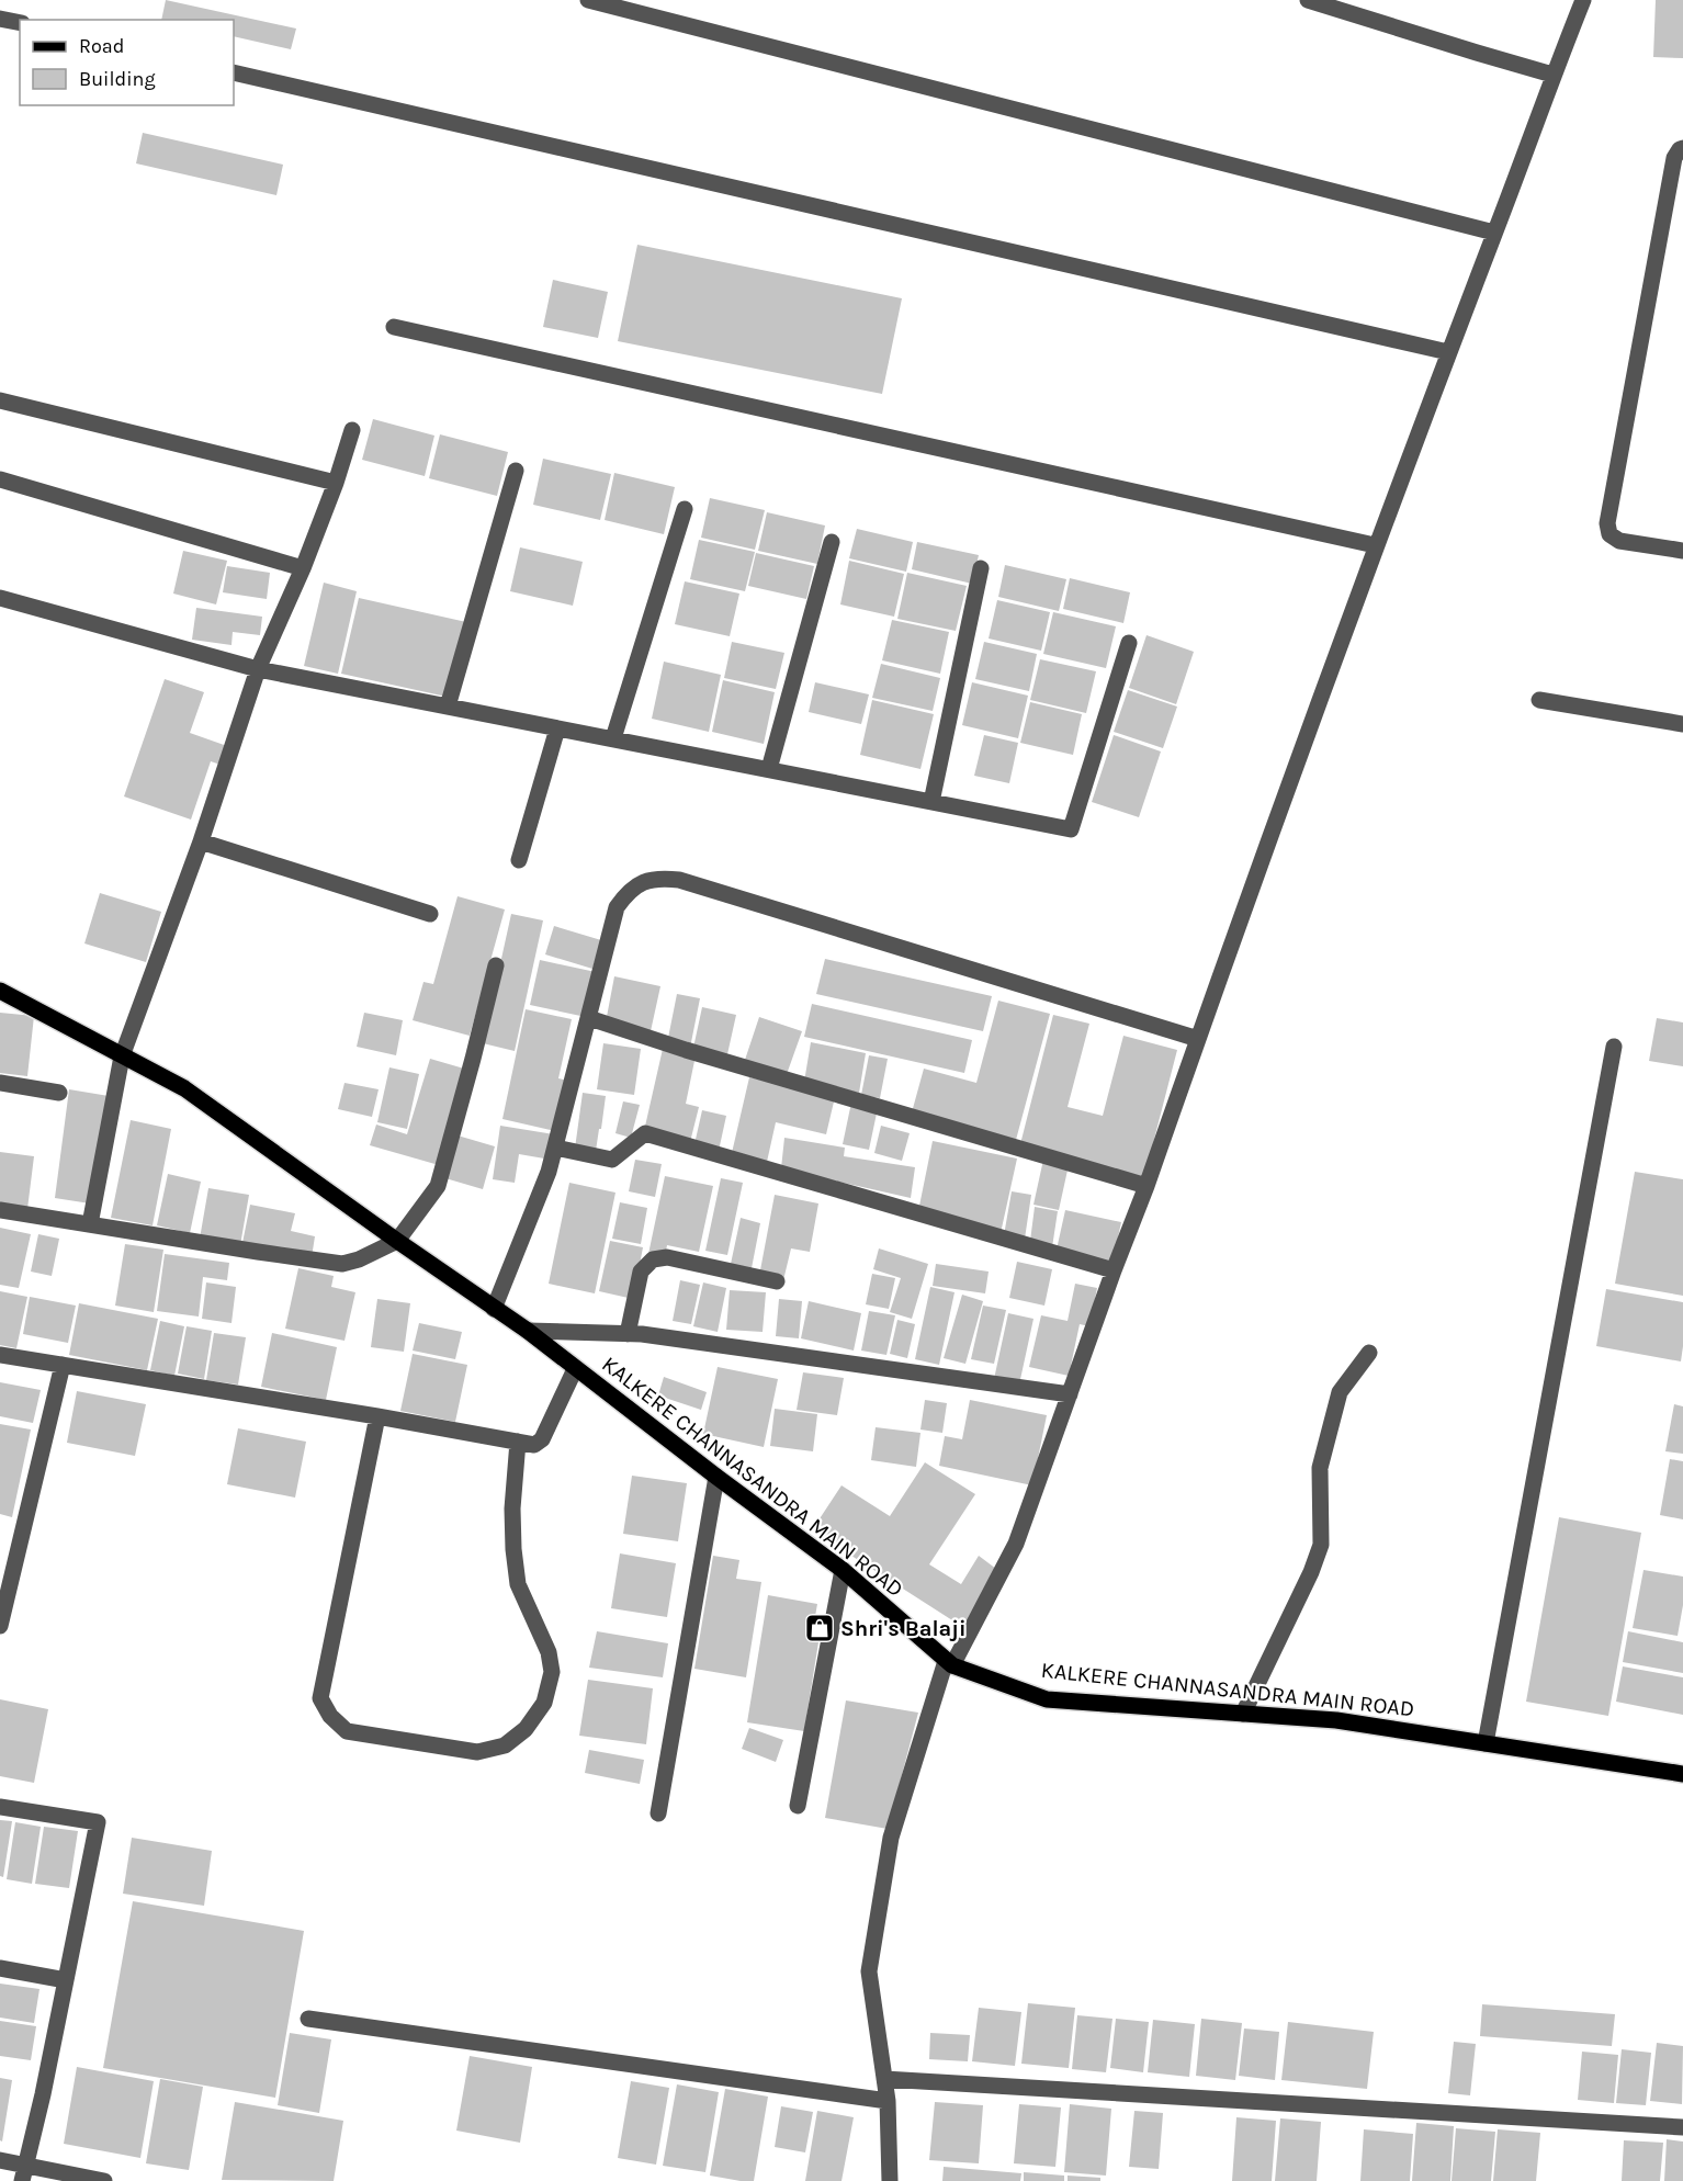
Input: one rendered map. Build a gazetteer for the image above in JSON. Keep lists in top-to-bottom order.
{
  "streets": {
    "main road": ["KALKERE CHANNASANDRA MAIN ROAD"]
  },
  "places": {
    "shop": ["Shri's Balaji"]
  },
  "legend": ["Road", "Building"]
}
